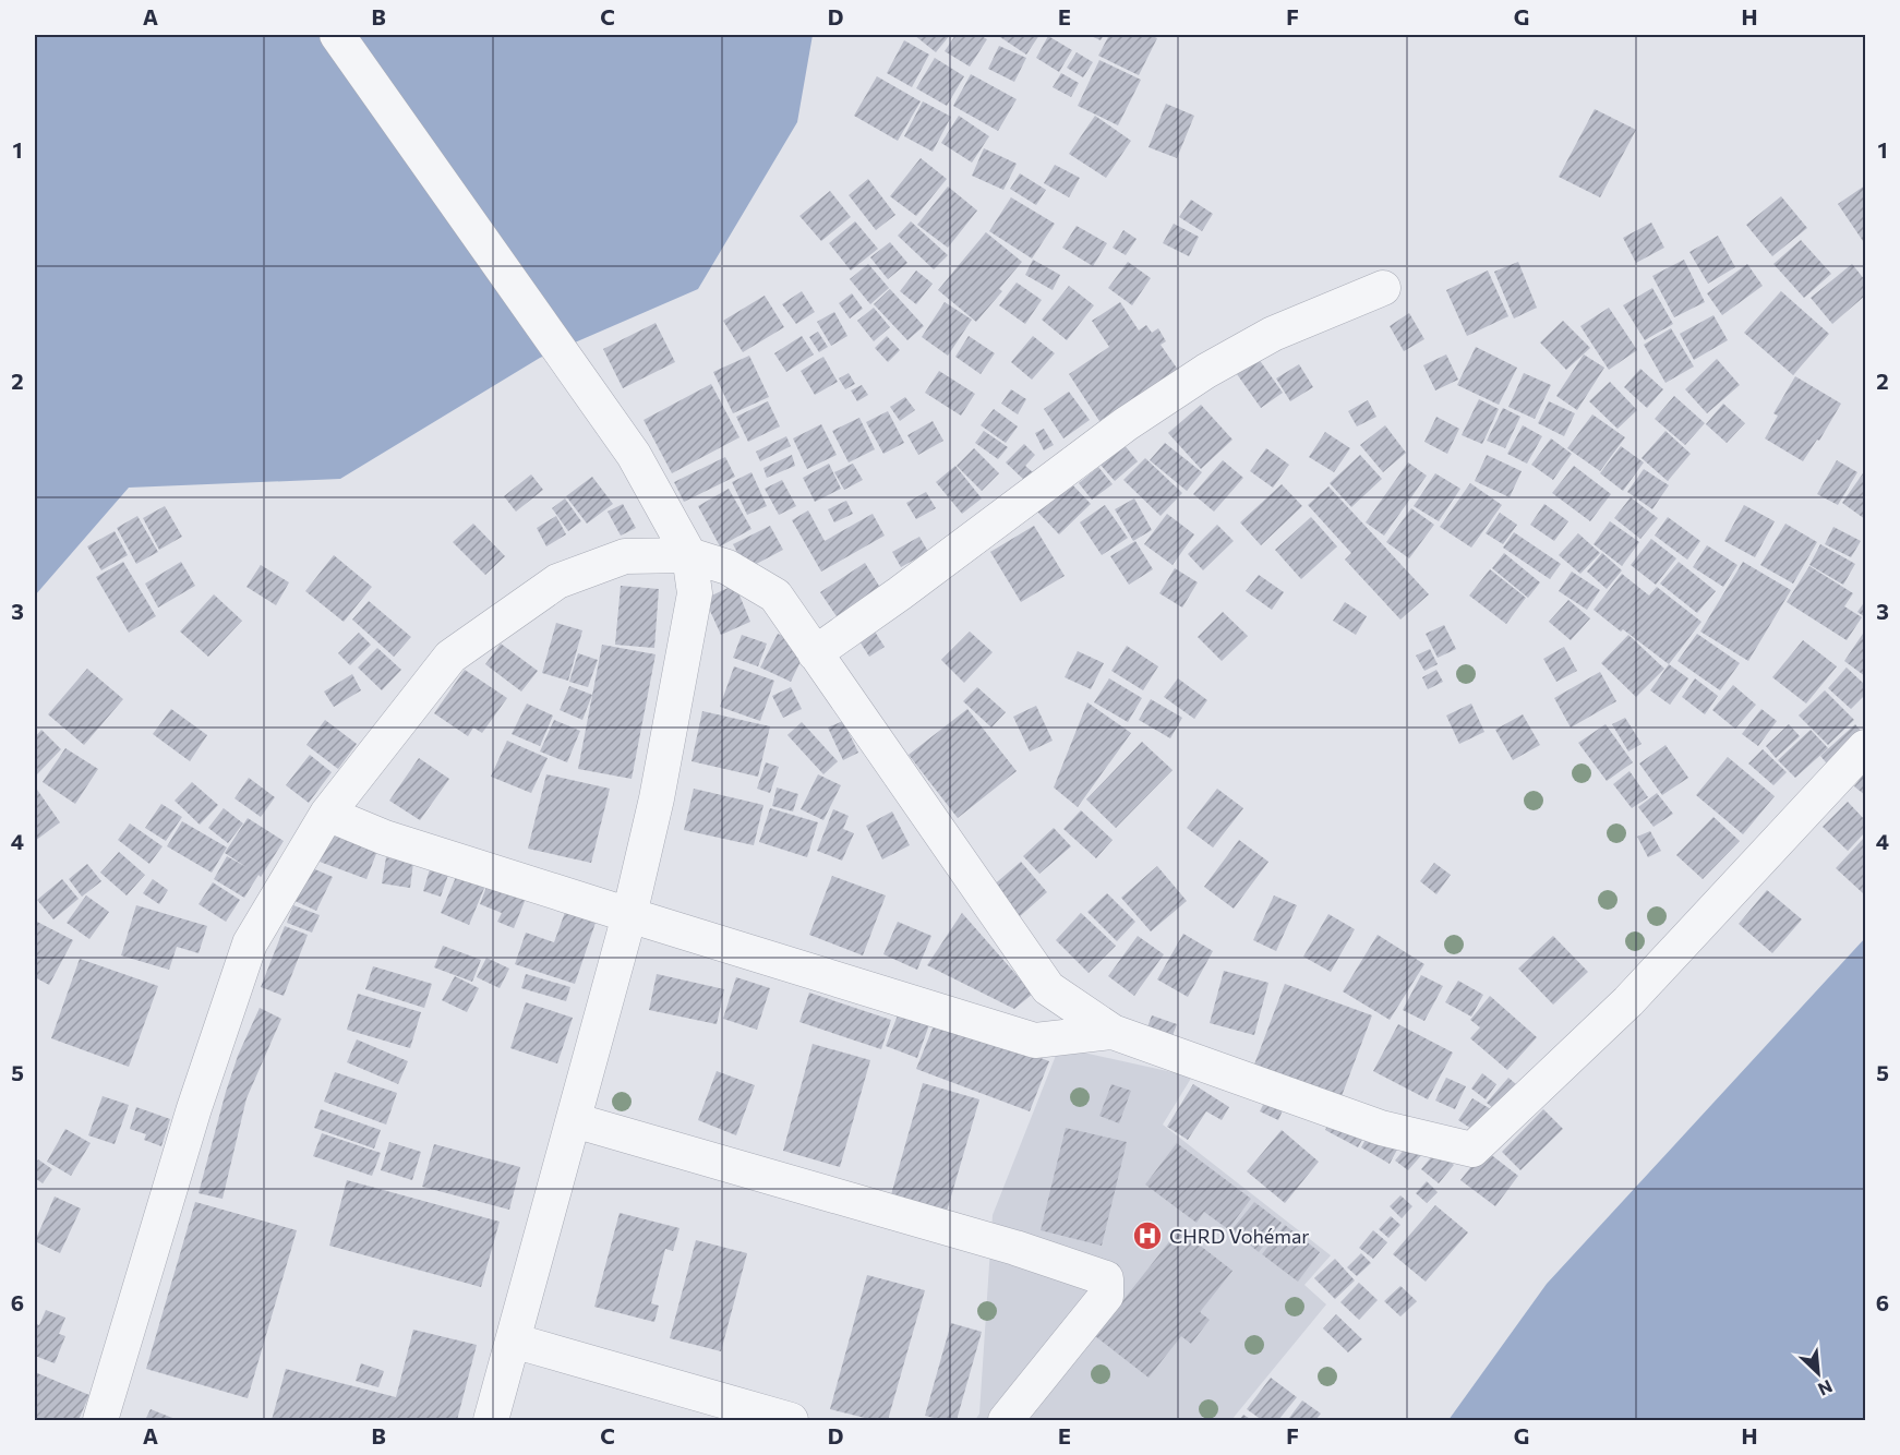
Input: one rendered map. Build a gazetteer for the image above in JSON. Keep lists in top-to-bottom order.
{
  "places": {
    "hospital": ["CHRD Vohémar"]
  },
  "north": "bottom right",
  "grid": {
    "columns": [
      "A",
      "B",
      "C",
      "D",
      "E",
      "F",
      "G",
      "H"
    ],
    "rows": [
      "1",
      "2",
      "3",
      "4",
      "5",
      "6"
    ]
  }
}
